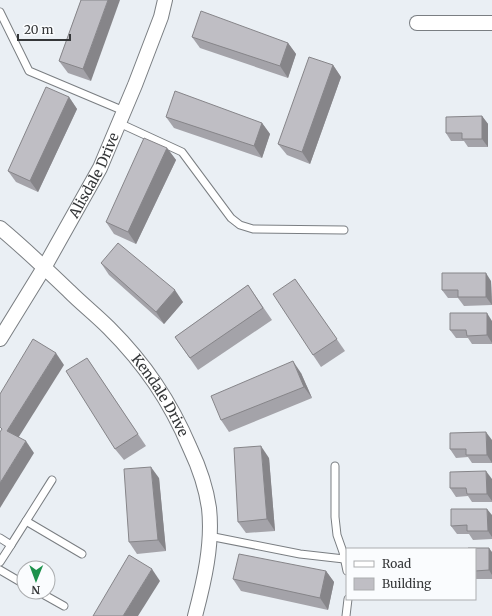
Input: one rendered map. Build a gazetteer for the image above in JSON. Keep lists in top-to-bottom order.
{
  "streets": {
    "street": ["Alisdale Drive", "Kendale Drive"]
  },
  "crossings": [
    ["Alisdale Drive", "Kendale Drive"]
  ],
  "legend": ["Road", "Building"],
  "scale_bar": "20 m",
  "north": "bottom"
}
